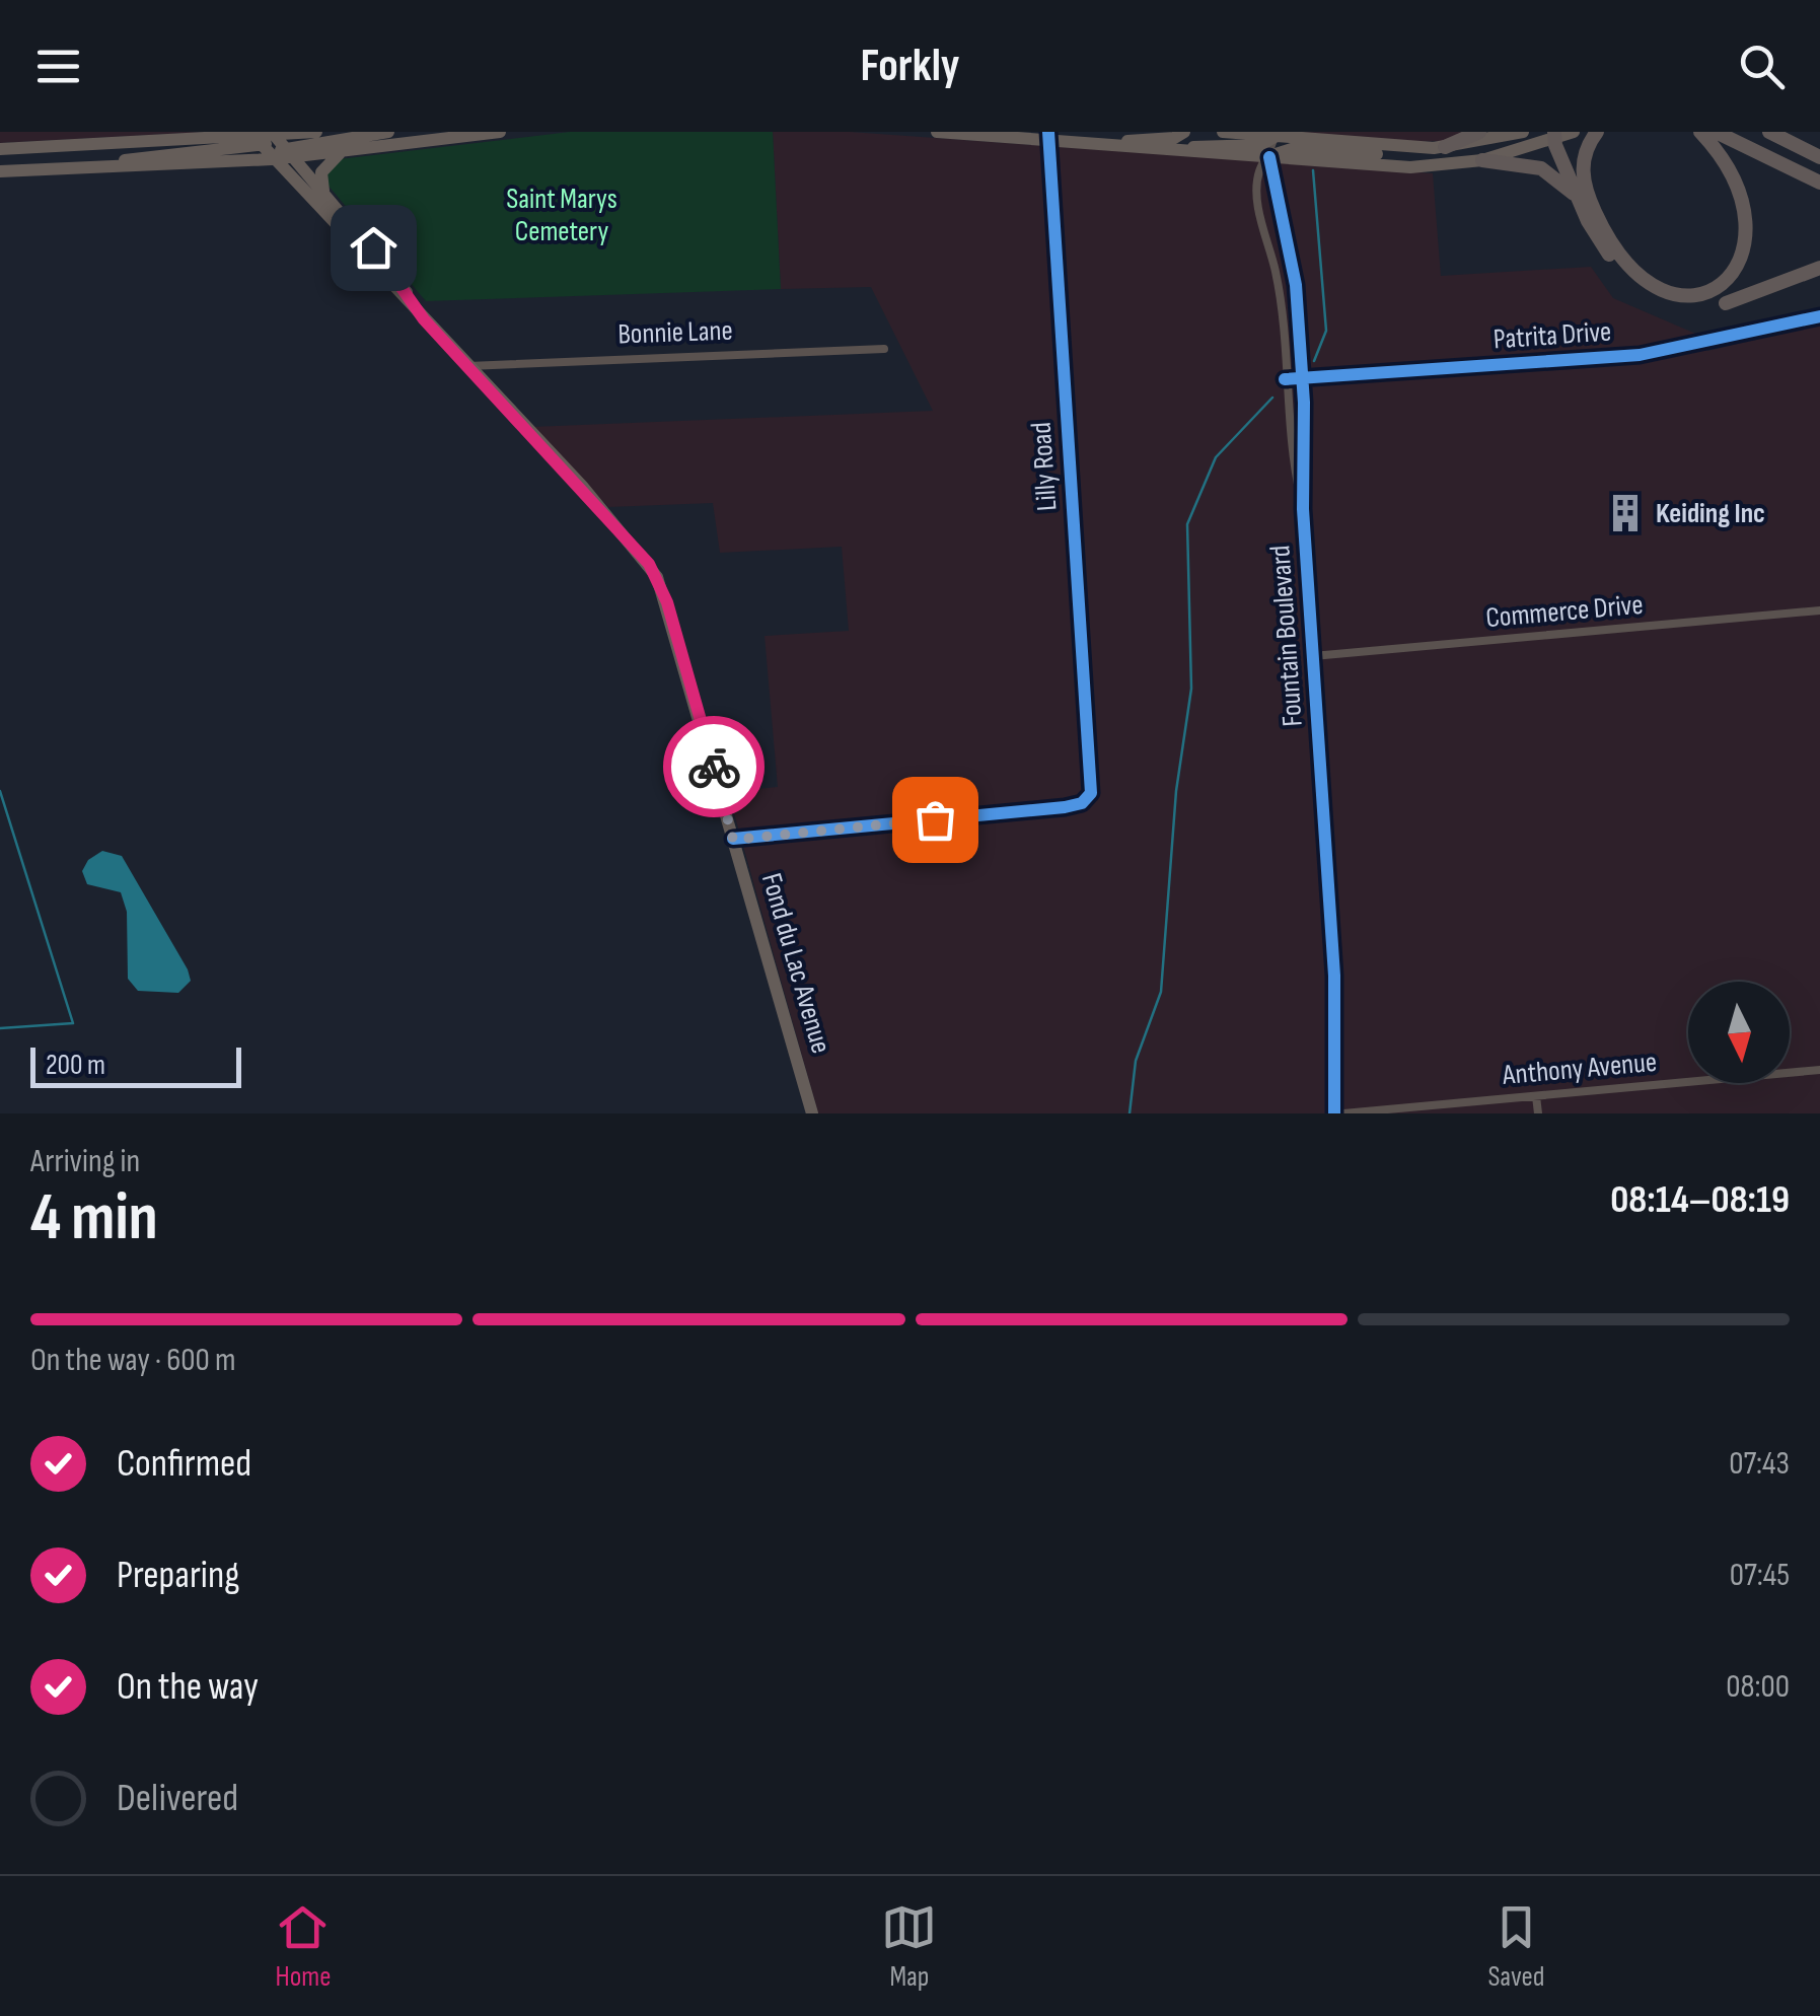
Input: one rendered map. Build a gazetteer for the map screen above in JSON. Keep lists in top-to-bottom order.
{
  "streets": {
    "main road": ["Fond du Lac Avenue"],
    "street": [
      "Bonnie Lane",
      "Patrita Drive",
      "Lilly Road",
      "Commerce Drive",
      "Fountain Boulevard",
      "Anthony Avenue"
    ]
  },
  "crossings": [
    ["Bonnie Lane", "Fond du Lac Avenue"],
    ["Patrita Drive", "Fountain Boulevard"],
    ["Lilly Road", "Fond du Lac Avenue"],
    ["Commerce Drive", "Fountain Boulevard"]
  ],
  "parks": ["Saint Marys Cemetery"],
  "places": {
    "building": ["Keiding Inc"]
  },
  "scale_bar": "200 m",
  "north": "bottom",
  "page": {
    "header": "Forkly",
    "scale": "200 m",
    "heading": ["4 min", "Arriving in", "08:14–08:19"],
    "bar": "On the way · 600 m",
    "list": [
      ["Confirmed", "07:43"],
      ["Preparing", "07:45"],
      ["On the way", "08:00"],
      "Delivered"
    ],
    "tabs": ["Home", "Map", "Saved"]
  }
}
